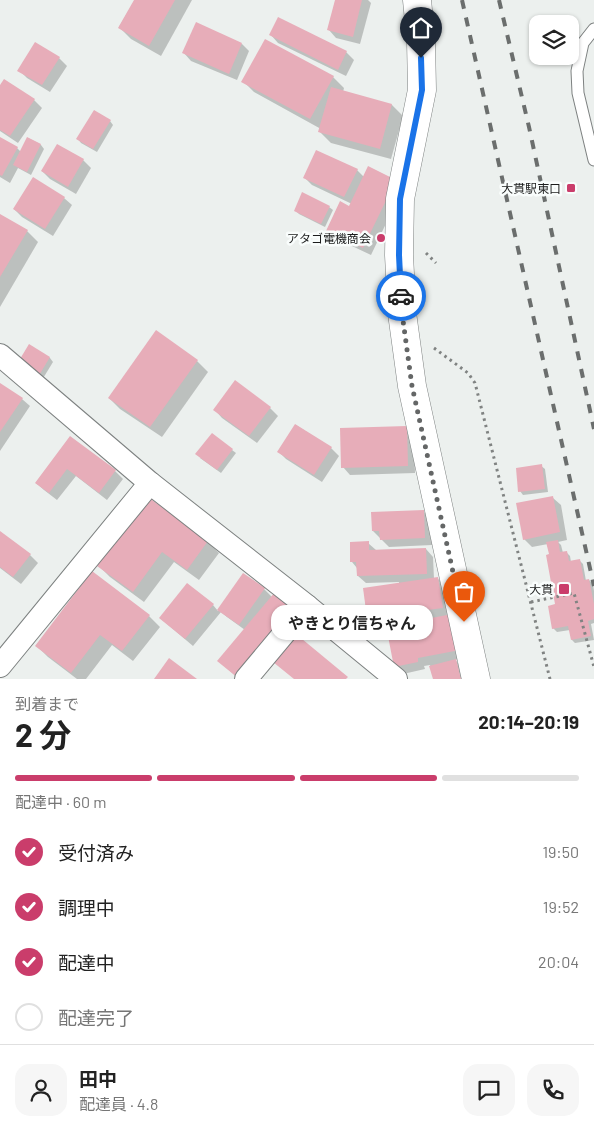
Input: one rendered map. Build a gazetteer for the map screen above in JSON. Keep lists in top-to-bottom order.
{
  "places": {
    "transit": ["大貫駅東口", "大貫"],
    "other": ["アタゴ電機商会", "やきとり信ちゃん"]
  },
  "page": {
    "bubble": "やきとり信ちゃん",
    "heading": ["2 分", "到着まで", "20:14–20:19"],
    "panel": ["田中", "配達員 · 4.8"],
    "bar": "配達中 · 60 m",
    "list": [
      ["受付済み", "19:50"],
      ["調理中", "19:52"],
      ["配達中", "20:04"],
      "配達完了"
    ]
  }
}
